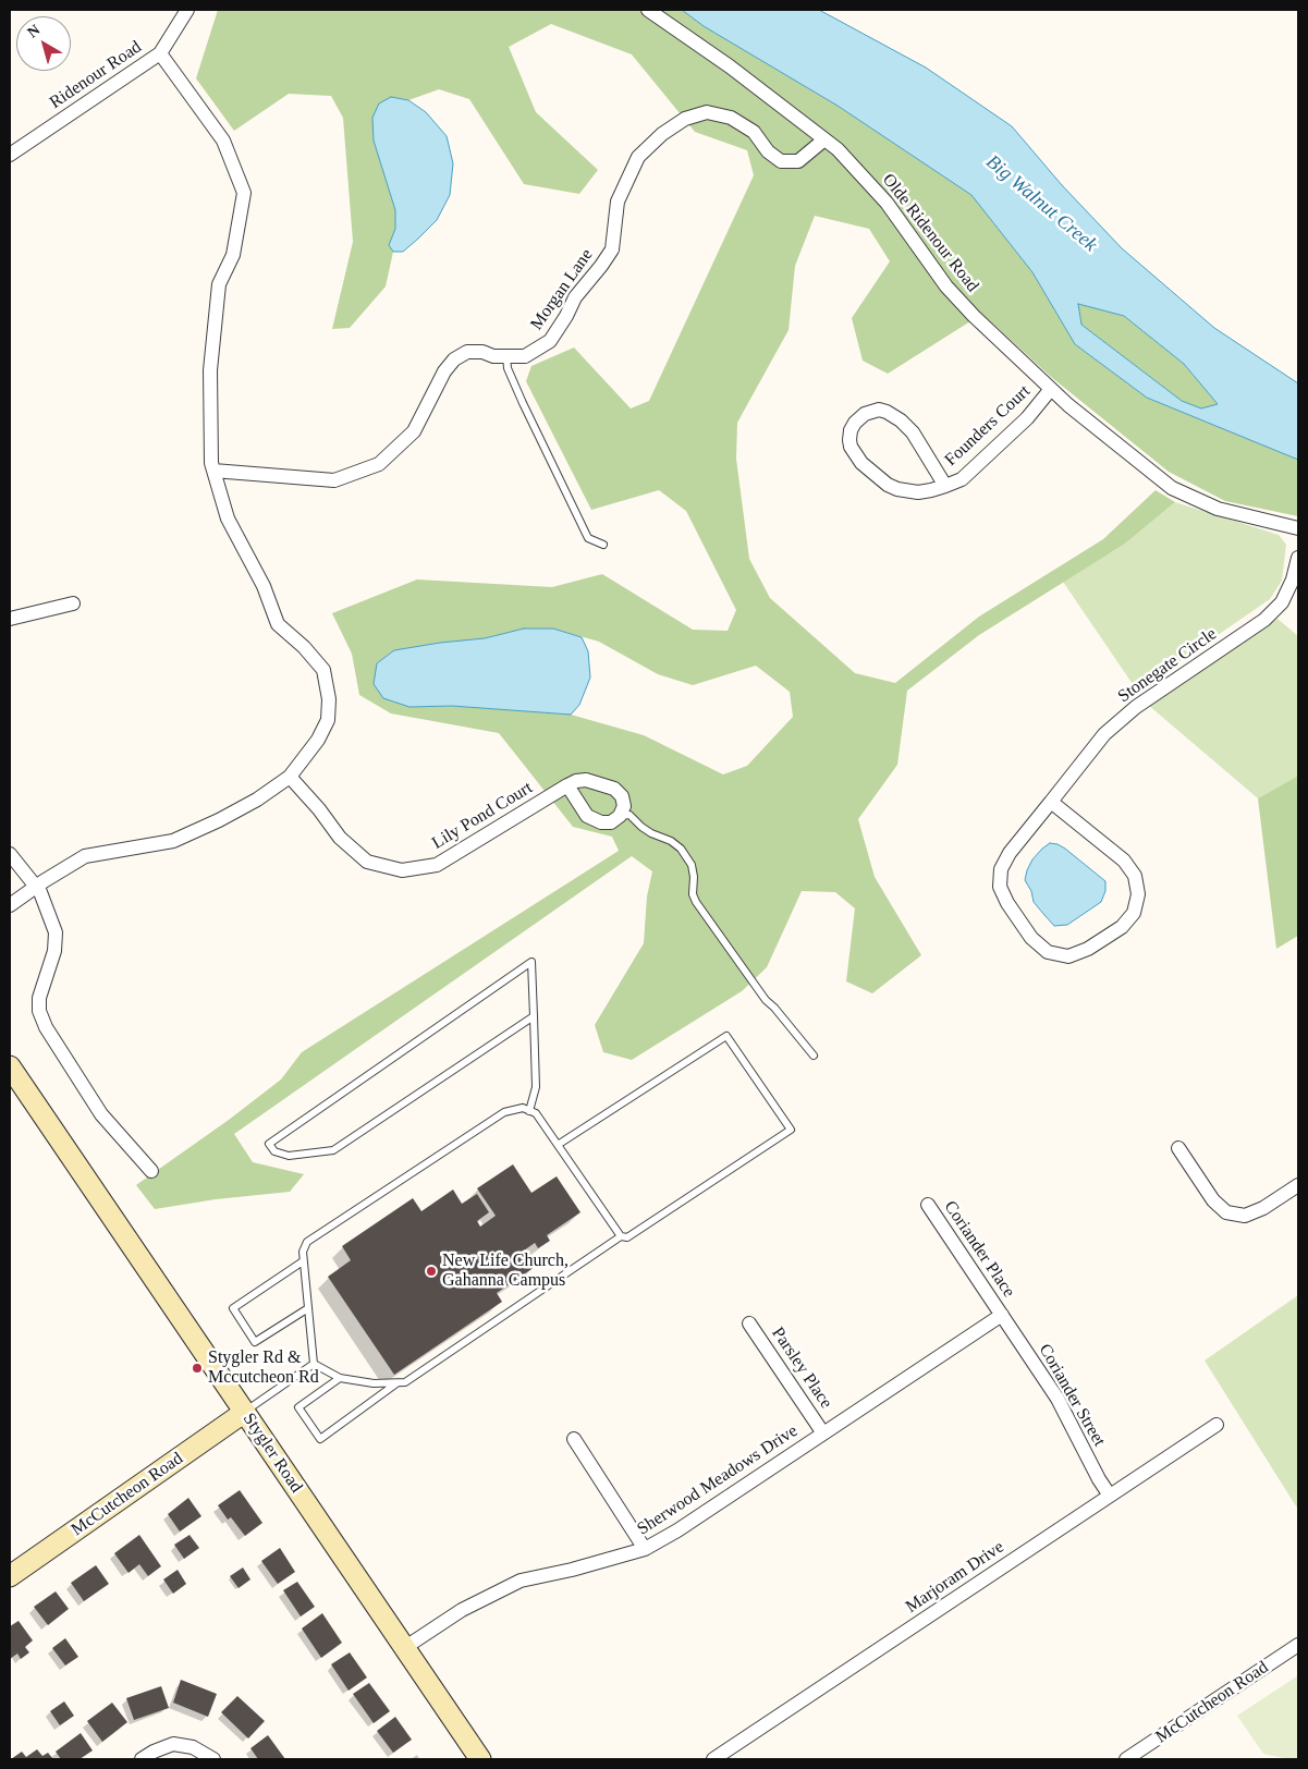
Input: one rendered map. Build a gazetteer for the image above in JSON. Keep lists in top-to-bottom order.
{
  "streets": {
    "main road": ["Stygler Road", "McCutcheon Road"],
    "street": [
      "Ridenour Road",
      "Olde Ridenour Road",
      "Morgan Lane",
      "Founders Court",
      "Stonegate Circle",
      "Lily Pond Court",
      "Coriander Place",
      "Parsley Place",
      "Coriander Street",
      "Sherwood Meadows Drive",
      "Marjoram Drive"
    ]
  },
  "crossings": [
    ["Olde Ridenour Road", "Morgan Lane"],
    ["Olde Ridenour Road", "Founders Court"],
    ["Coriander Place", "Coriander Street"],
    ["Coriander Place", "Sherwood Meadows Drive"],
    ["Parsley Place", "Sherwood Meadows Drive"],
    ["Coriander Street", "Sherwood Meadows Drive"],
    ["Coriander Street", "Marjoram Drive"],
    ["Stygler Road", "Sherwood Meadows Drive"],
    ["Stygler Road", "McCutcheon Road"]
  ],
  "water": ["Big Walnut Creek"],
  "places": ["New Life Church, Gahanna Campus", "Stygler Rd & Mccutcheon Rd"],
  "north": "top left"
}
